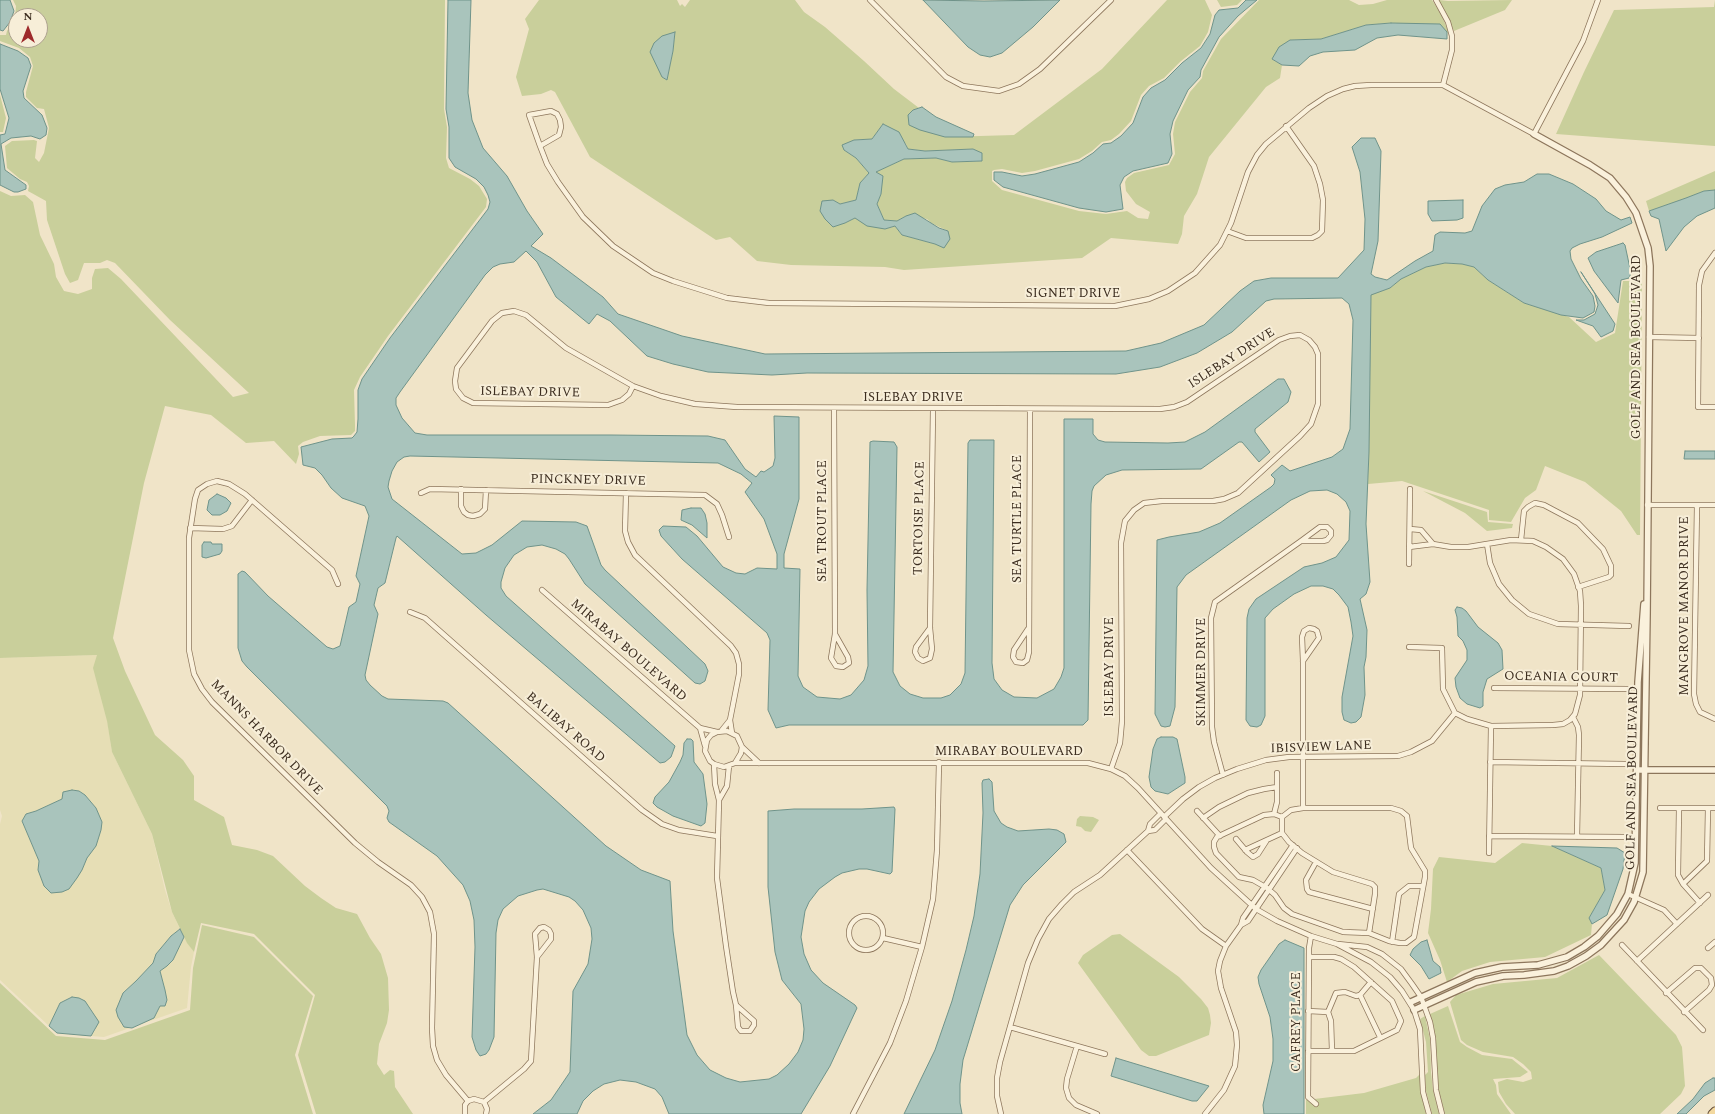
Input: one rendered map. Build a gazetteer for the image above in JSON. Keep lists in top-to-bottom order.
{
  "streets": {
    "street": [
      "SIGNET DRIVE",
      "GOLF AND SEA BOULEVARD",
      "ISLEBAY DRIVE",
      "PINCKNEY DRIVE",
      "TORTOISE PLACE",
      "SEA TURTLE PLACE",
      "SEA TROUT PLACE",
      "MANGROVE MANOR DRIVE",
      "MIRABAY BOULEVARD",
      "SKIMMER DRIVE",
      "OCEANIA COURT",
      "BALIBAY ROAD",
      "MANNS HARBOR DRIVE",
      "IBISVIEW LANE",
      "CAFREY PLACE"
    ]
  },
  "crossings": [
    ["SIGNET DRIVE", "GOLF AND SEA BOULEVARD"],
    ["GOLF AND SEA BOULEVARD", "MIRABAY BOULEVARD"],
    ["ISLEBAY DRIVE", "TORTOISE PLACE"],
    ["ISLEBAY DRIVE", "SEA TURTLE PLACE"],
    ["ISLEBAY DRIVE", "SEA TROUT PLACE"],
    ["ISLEBAY DRIVE", "MIRABAY BOULEVARD"],
    ["MIRABAY BOULEVARD", "IBISVIEW LANE"],
    ["MIRABAY BOULEVARD", "CAFREY PLACE"],
    ["SKIMMER DRIVE", "IBISVIEW LANE"]
  ],
  "north": "top"
}
